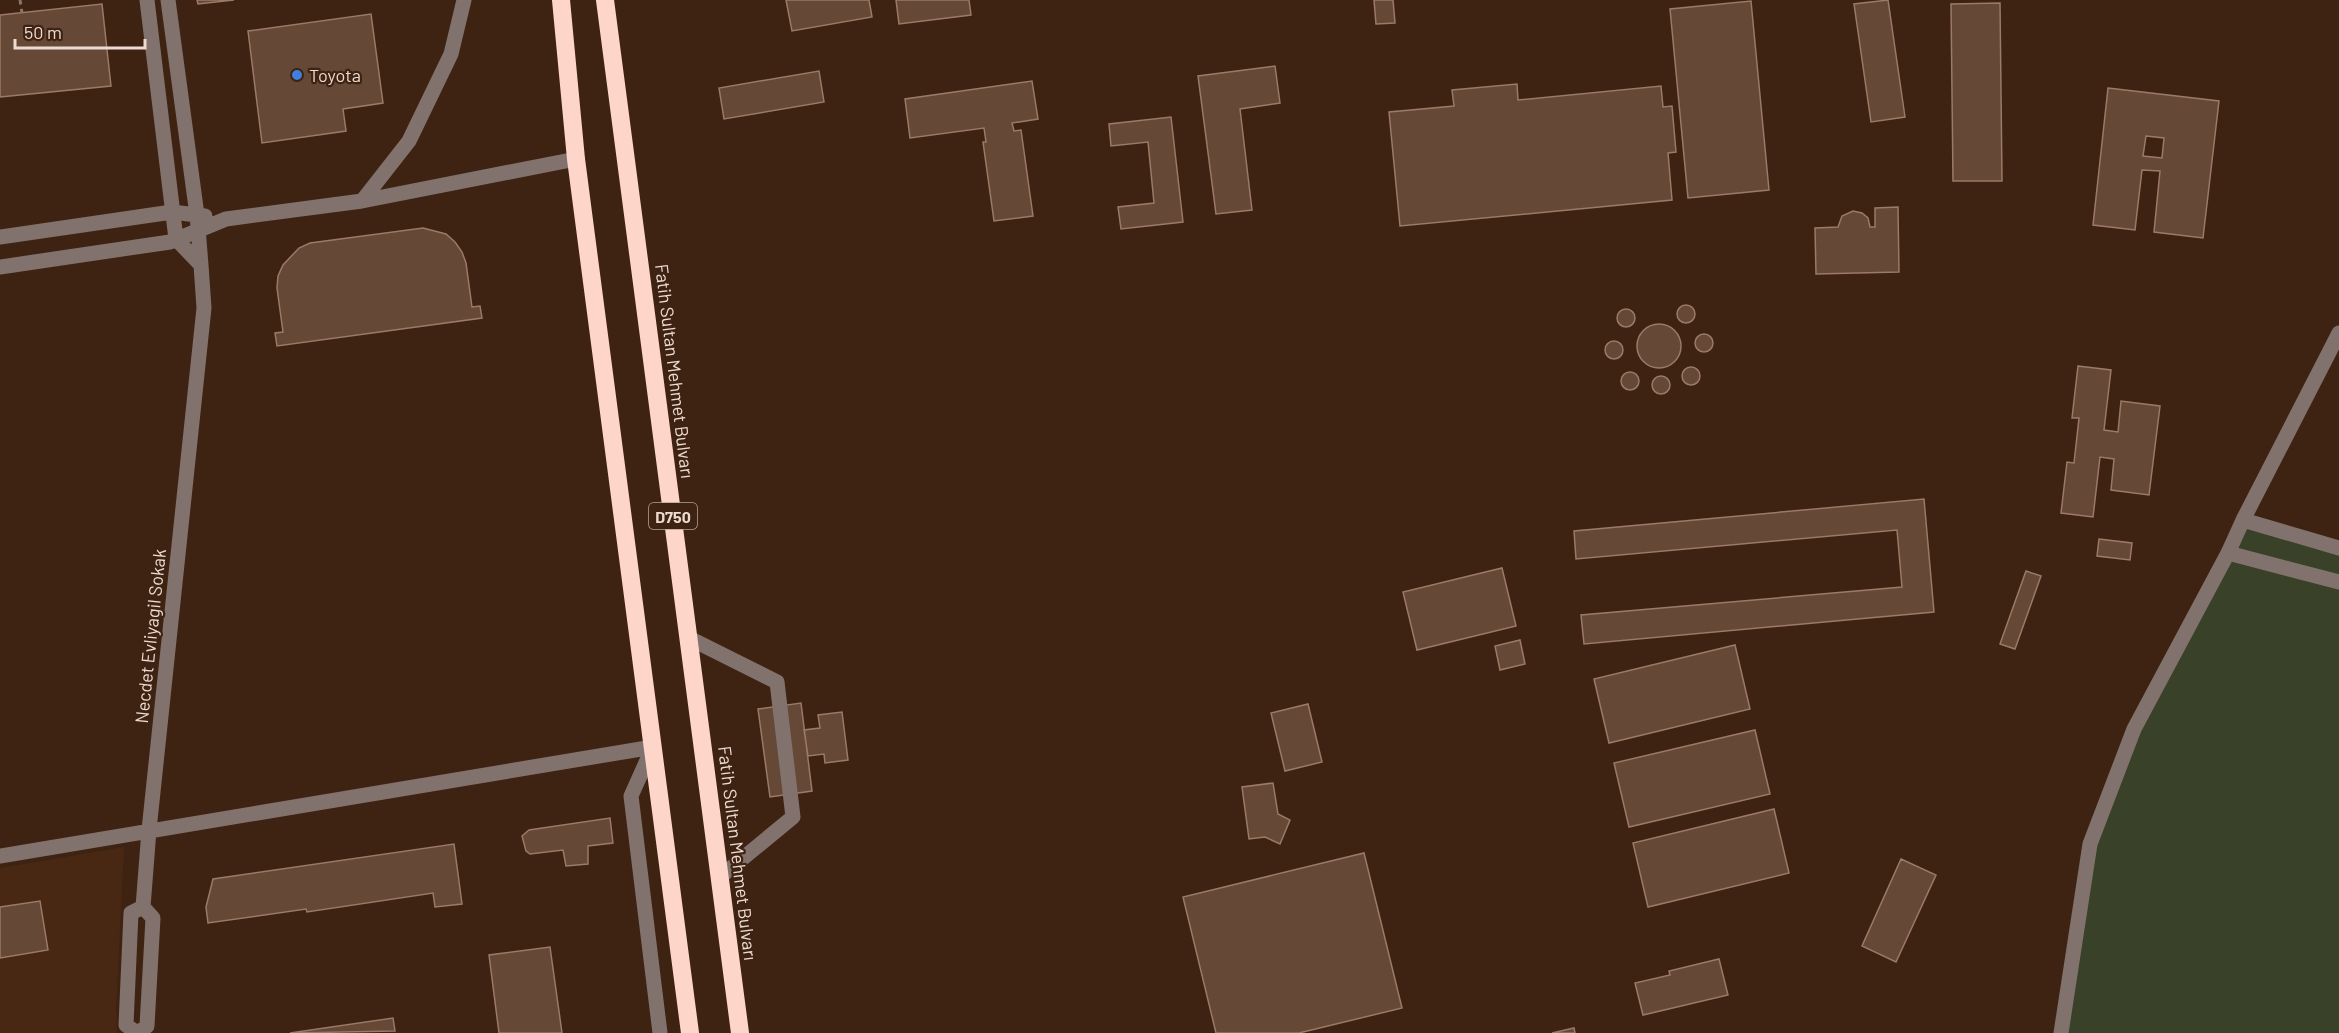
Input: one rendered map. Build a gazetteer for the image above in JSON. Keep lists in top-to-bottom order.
{
  "streets": {
    "highway": ["Fatih Sultan Mehmet Bulvarı", "D750"],
    "street": ["Necdet Evliyagil Sokak"]
  },
  "places": ["Toyota"],
  "scale_bar": "50 m"
}
